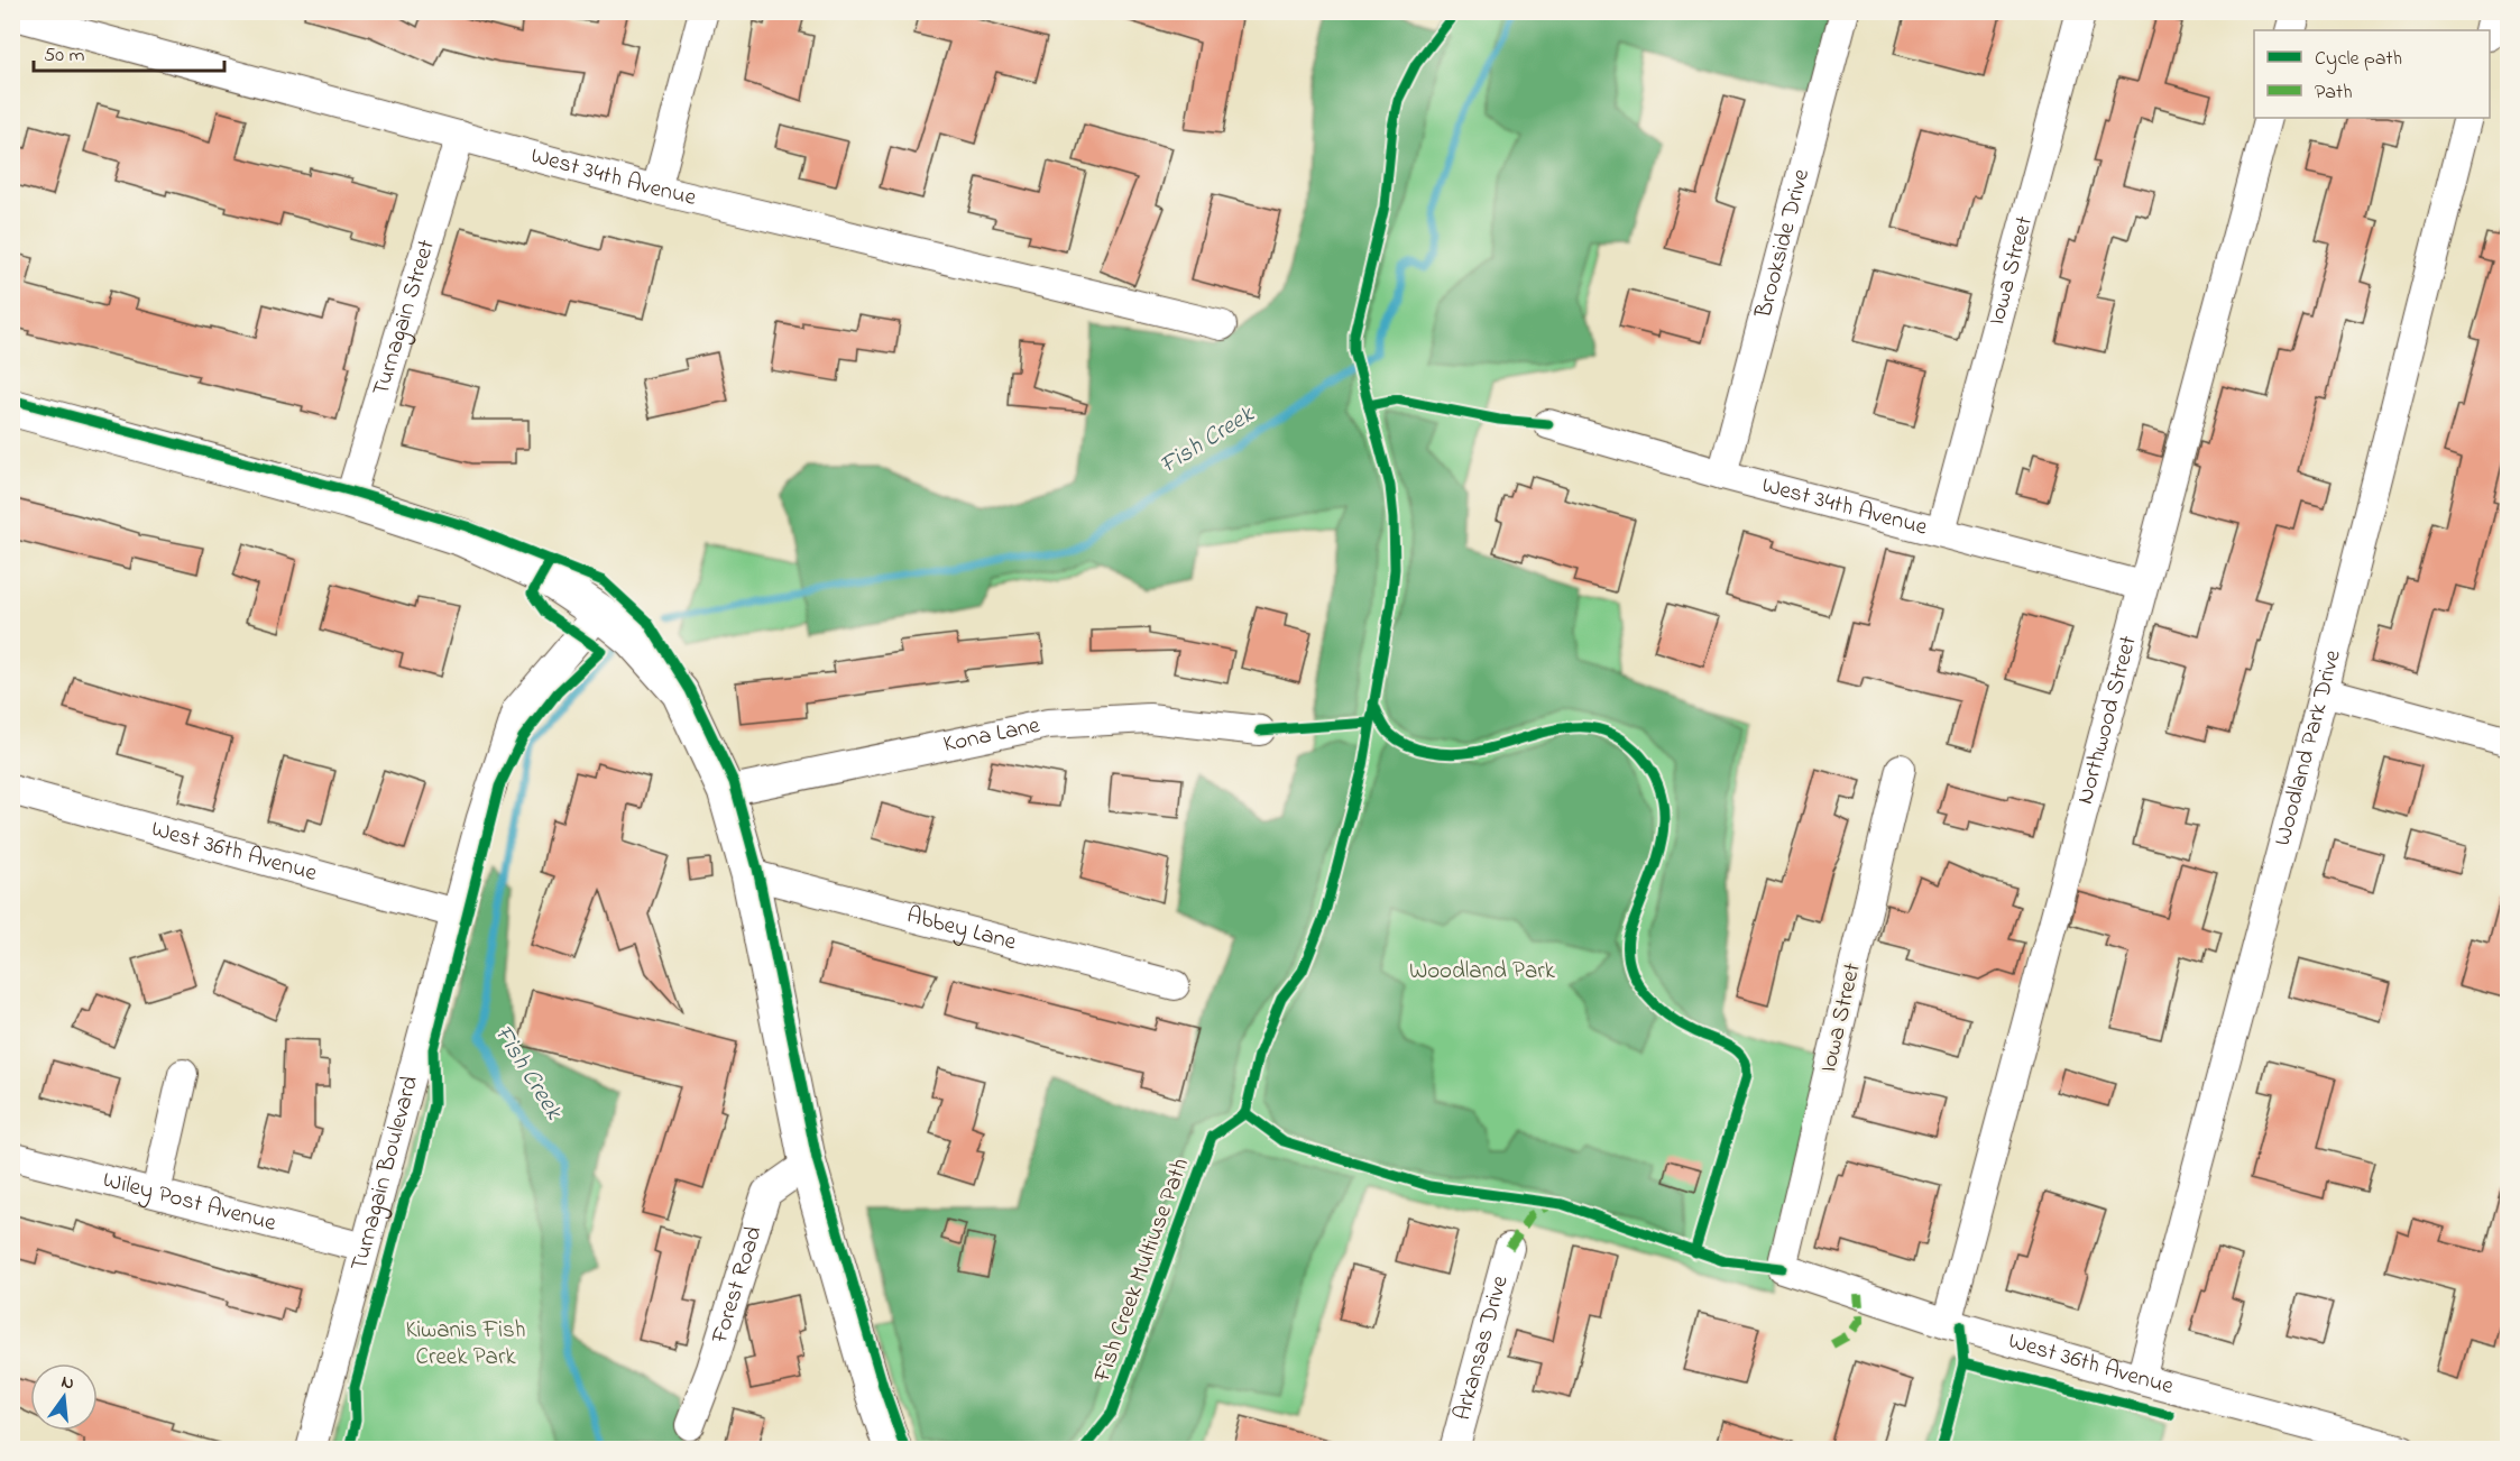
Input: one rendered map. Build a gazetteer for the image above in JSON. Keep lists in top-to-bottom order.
{
  "streets": {
    "street": [
      "West 34th Avenue",
      "Brookside Drive",
      "Iowa Street",
      "Turnagain Street",
      "Northwood Street",
      "Kona Lane",
      "Woodland Park Drive",
      "West 36th Avenue",
      "Abbey Lane",
      "Turnagain Boulevard",
      "Wiley Post Avenue",
      "Forest Road",
      "Arkansas Drive"
    ],
    "cycle path": ["Fish Creek Multiuse Path"]
  },
  "crossings": [
    ["West 34th Avenue", "Brookside Drive"],
    ["West 34th Avenue", "Iowa Street"],
    ["West 34th Avenue", "Turnagain Street"],
    ["West 34th Avenue", "Northwood Street"],
    ["Iowa Street", "West 36th Avenue"],
    ["Northwood Street", "West 36th Avenue"],
    ["Woodland Park Drive", "West 36th Avenue"],
    ["West 36th Avenue", "Turnagain Boulevard"],
    ["Turnagain Boulevard", "Wiley Post Avenue"]
  ],
  "water": ["Fish Creek"],
  "parks": ["Woodland Park", "Kiwanis Fish Creek Park"],
  "legend": ["Cycle path", "Path"],
  "scale_bar": "50 m",
  "north": "top"
}
